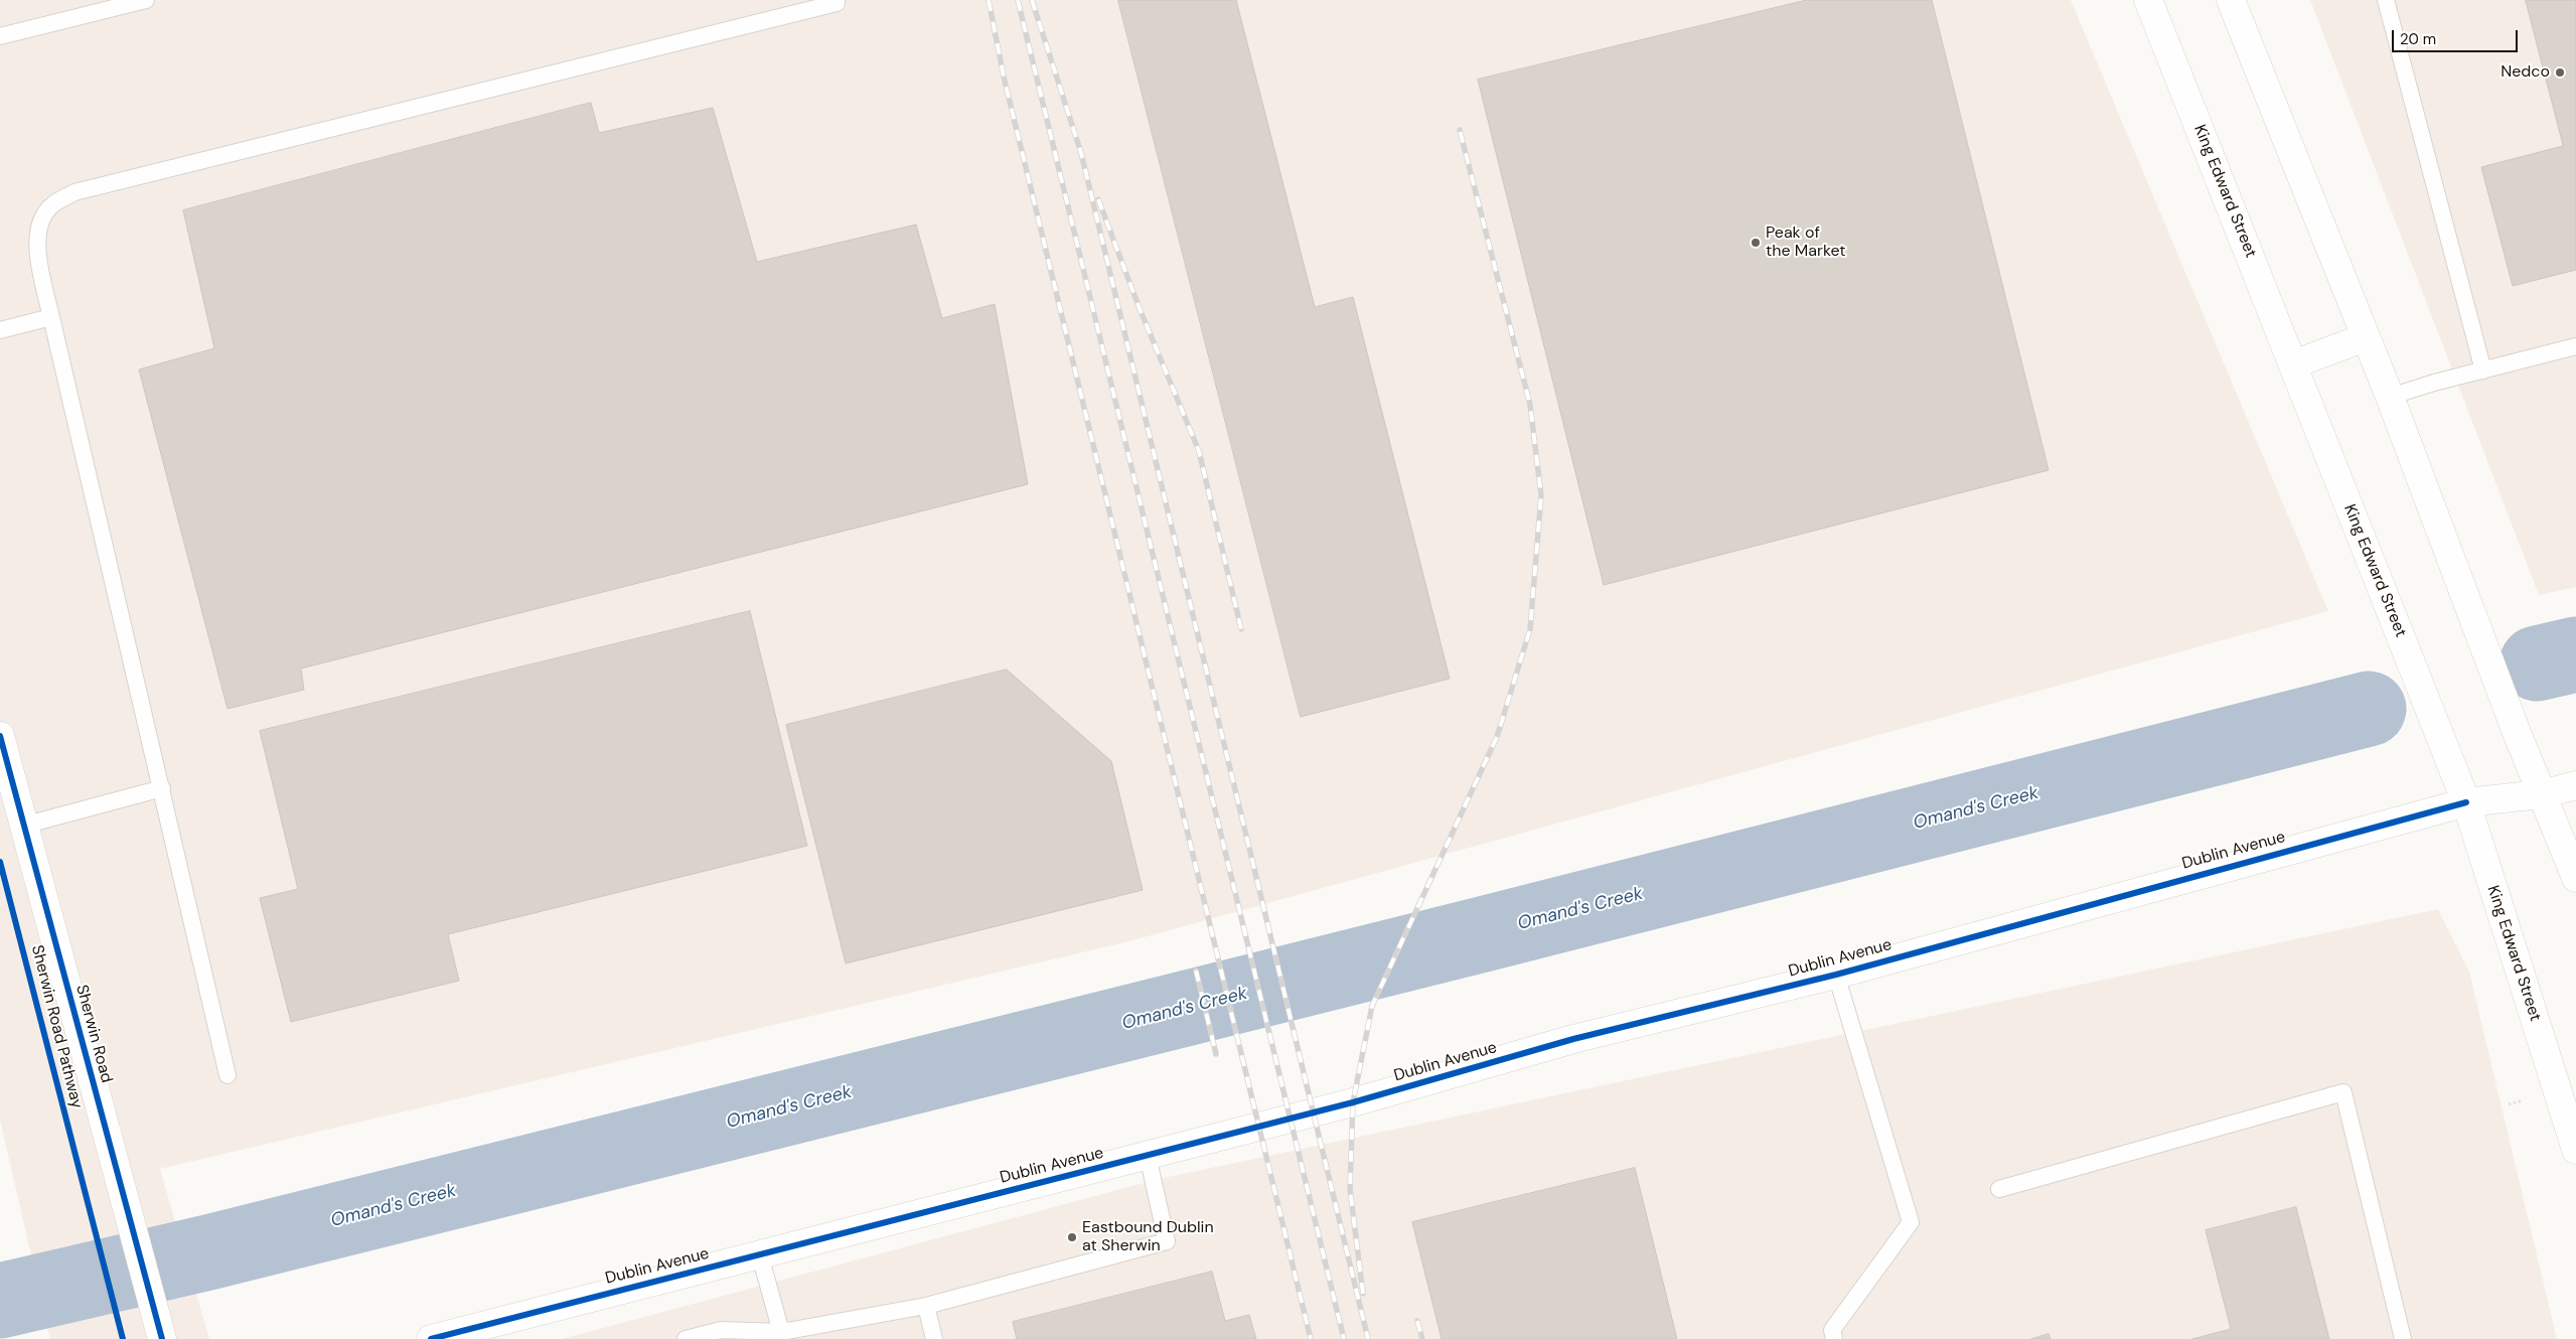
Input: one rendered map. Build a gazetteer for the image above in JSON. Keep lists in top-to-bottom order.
{
  "streets": {
    "street": ["King Edward Street", "Dublin Avenue", "Sherwin Road"],
    "cycle path": ["Sherwin Road Pathway"]
  },
  "crossings": [
    ["King Edward Street", "Dublin Avenue"]
  ],
  "water": ["Omand's Creek"],
  "places": ["Nedco", "Peak of the Market", "Eastbound Dublin at Sherwin"],
  "scale_bar": "20 m"
}
